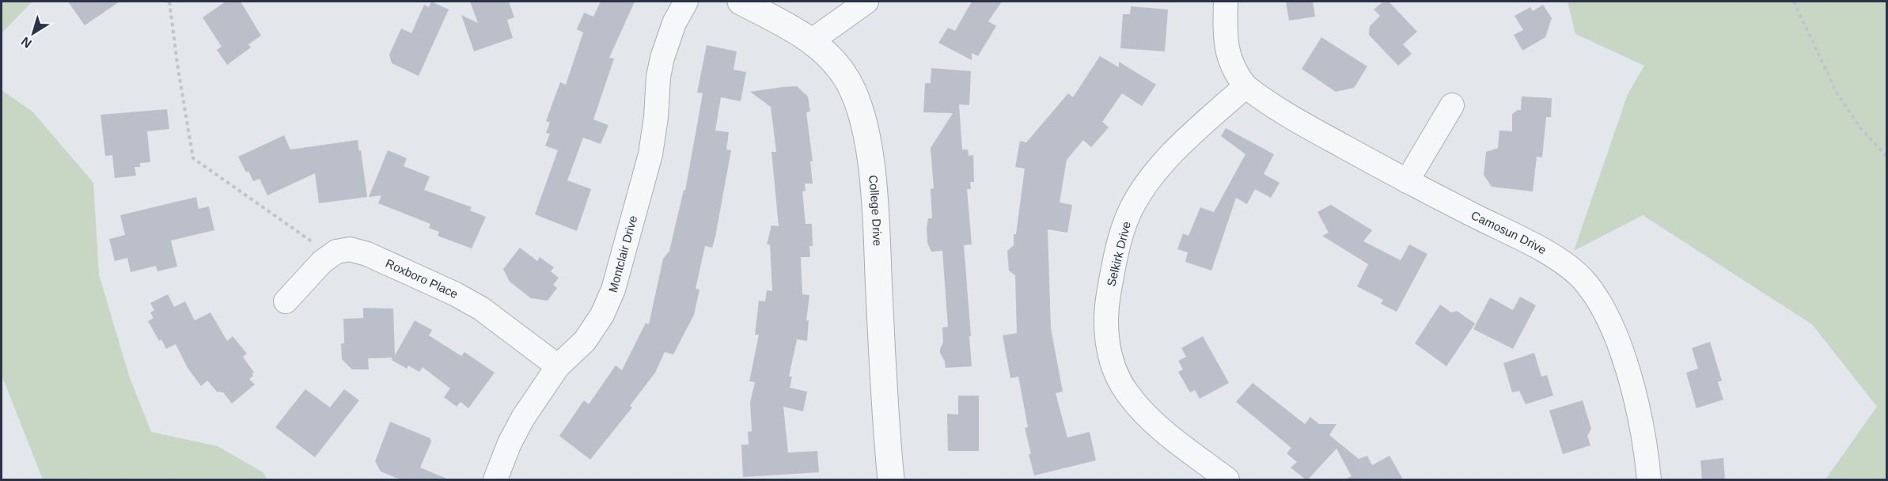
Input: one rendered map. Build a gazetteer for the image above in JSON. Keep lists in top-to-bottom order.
{
  "streets": {
    "street": [
      "College Drive",
      "Camosun Drive",
      "Montclair Drive",
      "Selkirk Drive",
      "Roxboro Place"
    ]
  },
  "crossings": [
    ["Camosun Drive", "Selkirk Drive"],
    ["Montclair Drive", "Roxboro Place"]
  ],
  "north": "bottom left"
}
